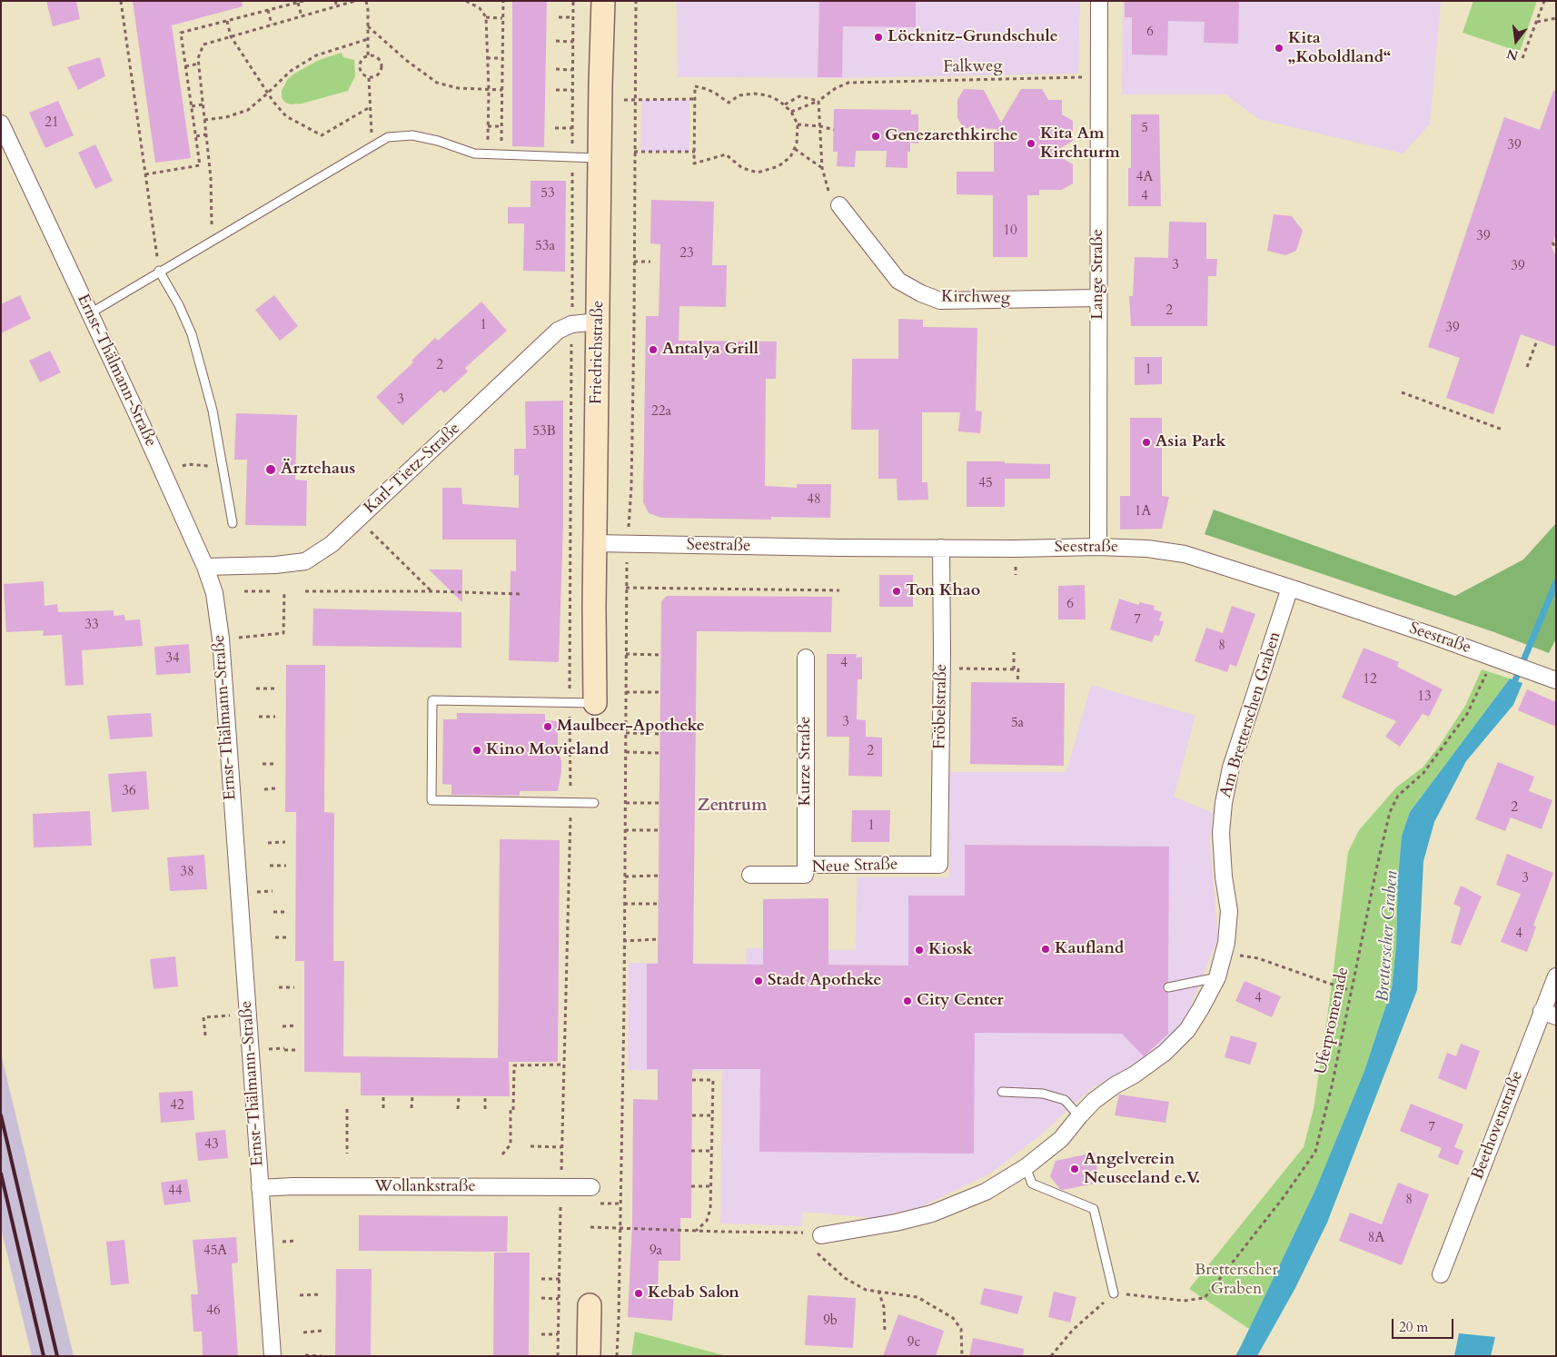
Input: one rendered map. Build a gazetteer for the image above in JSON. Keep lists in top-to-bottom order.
{
  "streets": {
    "main road": ["Friedrichstraße"],
    "street": [
      "Lange Straße",
      "Kirchweg",
      "Ernst-Thälmann-Straße",
      "Karl-Tietz-Straße",
      "Seestraße",
      "Fröbelstraße",
      "Am Bretterschen Graben",
      "Kurze Straße",
      "Neue Straße",
      "Beethovenstraße",
      "Wollankstraße"
    ],
    "path": ["Falkweg", "Uferpromenade"]
  },
  "crossings": [
    ["Falkweg", "Lange Straße"],
    ["Lange Straße", "Kirchweg"],
    ["Lange Straße", "Seestraße"],
    ["Friedrichstraße", "Karl-Tietz-Straße"],
    ["Friedrichstraße", "Seestraße"],
    ["Ernst-Thälmann-Straße", "Karl-Tietz-Straße"],
    ["Ernst-Thälmann-Straße", "Wollankstraße"],
    ["Seestraße", "Fröbelstraße"],
    ["Seestraße", "Am Bretterschen Graben"],
    ["Seestraße", "Uferpromenade"],
    ["Fröbelstraße", "Neue Straße"],
    ["Kurze Straße", "Neue Straße"]
  ],
  "districts": ["Zentrum"],
  "water": ["Bretterscher Graben"],
  "parks": ["Bretterscher Graben"],
  "places": [
    "Löcknitz-Grundschule",
    "Kita „Koboldland“",
    "Genezarethkirche",
    "Kita Am Kirchturm",
    "Antalya Grill",
    "Asia Park",
    "Ärztehaus",
    "Ton Khao",
    "Maulbeer-Apotheke",
    "Kino Movieland",
    "Kaufland",
    "Kiosk",
    "Stadt Apotheke",
    "City Center",
    "Angelverein Neuseeland e.V.",
    "Kebab Salon"
  ],
  "house_numbers": [
    "6",
    "21",
    "5",
    "39",
    "4A",
    "53",
    "4",
    "10",
    "39",
    "53a",
    "23",
    "3",
    "39",
    "2",
    "1",
    "39",
    "2",
    "1",
    "3",
    "22a",
    "53B",
    "45",
    "48",
    "1A",
    "6",
    "7",
    "33",
    "8",
    "34",
    "4",
    "12",
    "13",
    "3",
    "5a",
    "2",
    "36",
    "2",
    "1",
    "38",
    "3",
    "4",
    "4",
    "42",
    "7",
    "43",
    "44",
    "8",
    "8A",
    "45A",
    "9a",
    "46",
    "9b",
    "9c"
  ],
  "scale_bar": "20 m",
  "north": "bottom"
}
